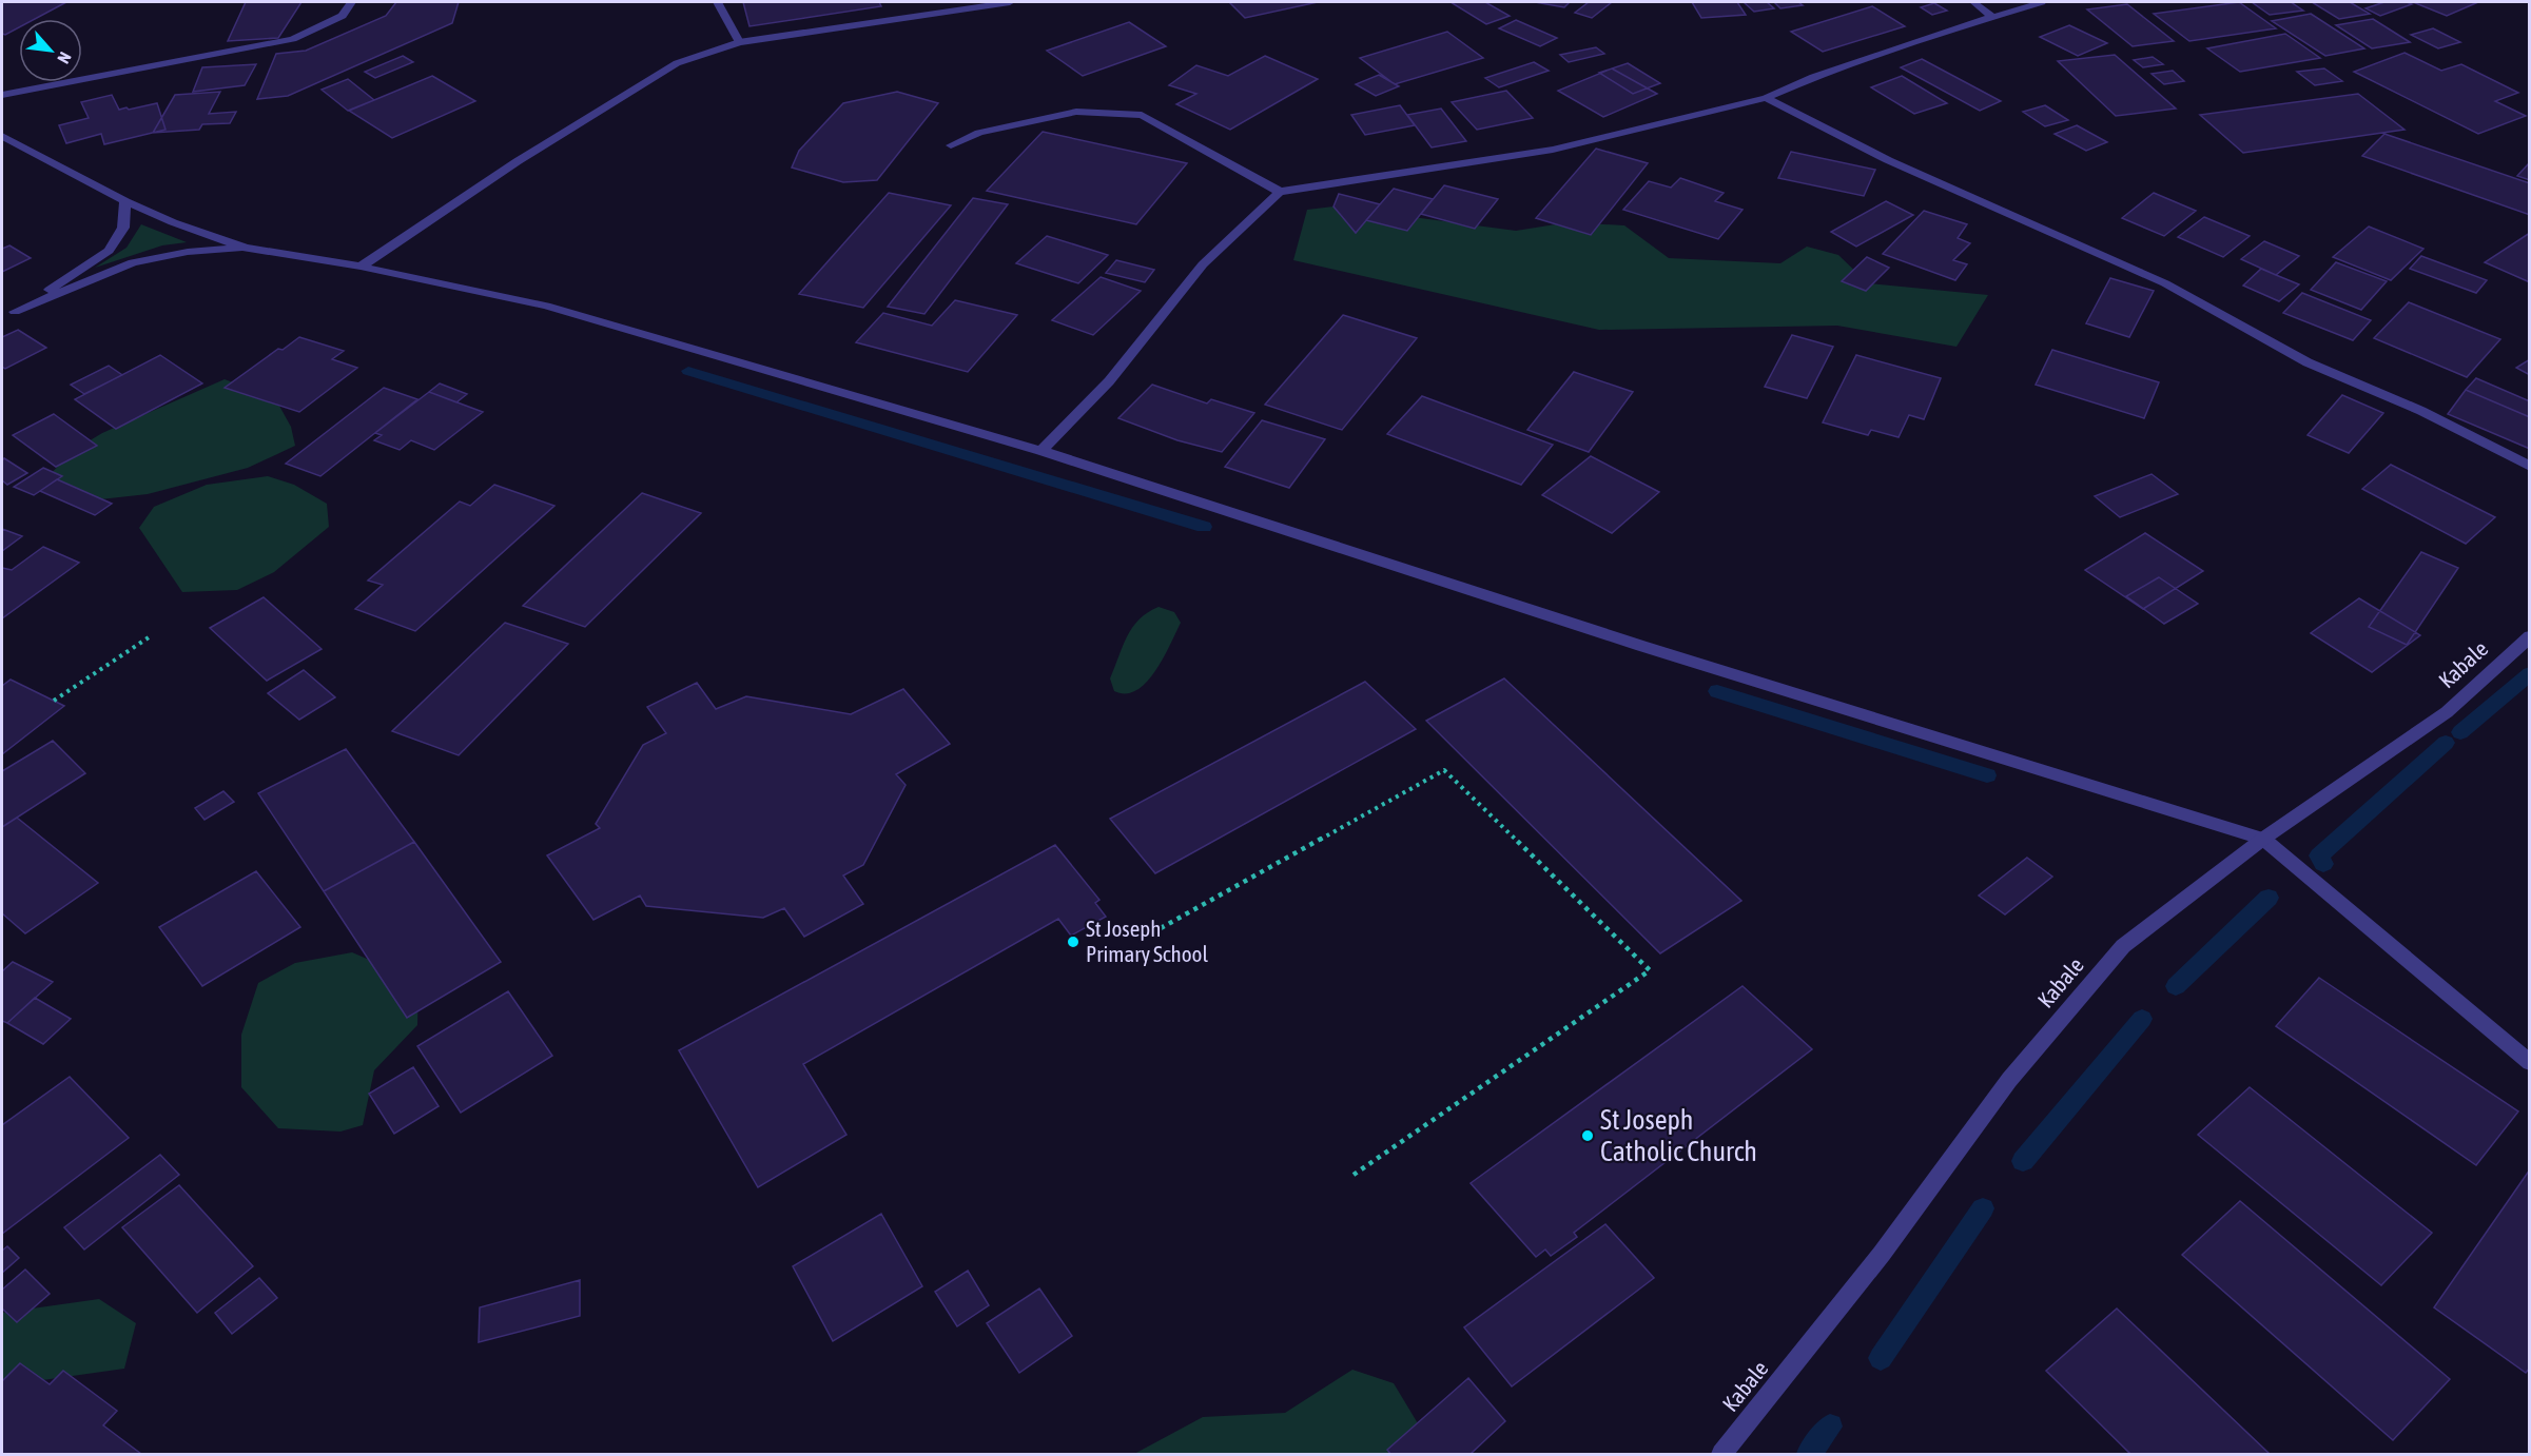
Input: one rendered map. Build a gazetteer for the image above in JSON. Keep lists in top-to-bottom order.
{
  "streets": {
    "street": ["Kabale"]
  },
  "places": ["St Joseph Primary School", "St Joseph Catholic Church"],
  "north": "bottom right"
}
